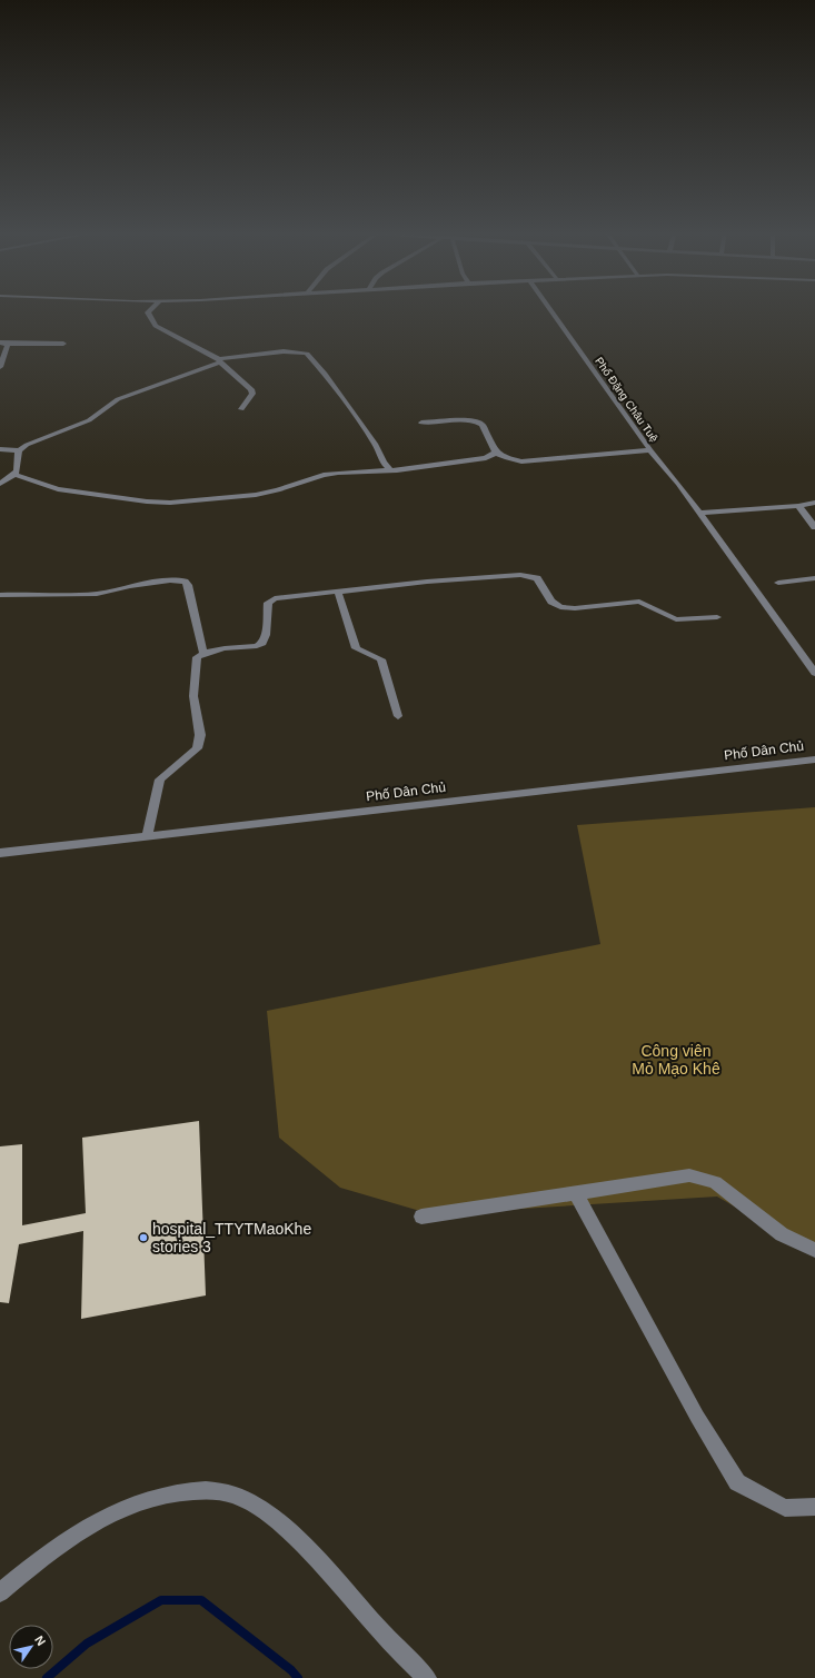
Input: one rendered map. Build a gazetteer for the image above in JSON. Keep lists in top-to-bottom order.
{
  "streets": {
    "street": ["Phố Đặng Châu Tuệ", "Phố Dân Chủ"]
  },
  "parks": ["Công viên Mỏ Mạo Khê"],
  "places": ["hospital_TTYTMaoKhe stories 3"],
  "north": "top right"
}
